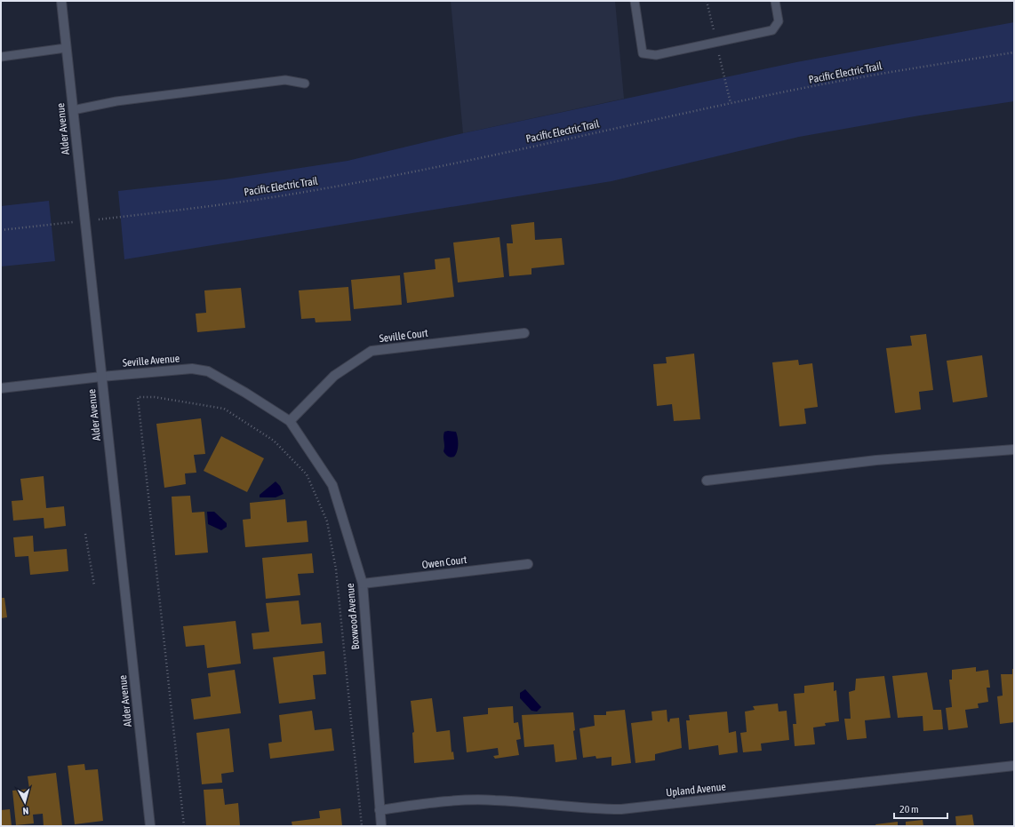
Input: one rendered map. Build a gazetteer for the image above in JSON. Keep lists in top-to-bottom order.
{
  "streets": {
    "street": [
      "Alder Avenue",
      "Seville Court",
      "Seville Avenue",
      "Owen Court",
      "Boxwood Avenue",
      "Upland Avenue"
    ],
    "path": ["Pacific Electric Trail"]
  },
  "crossings": [
    ["Alder Avenue", "Seville Avenue"],
    ["Seville Court", "Seville Avenue"],
    ["Seville Court", "Boxwood Avenue"],
    ["Seville Avenue", "Boxwood Avenue"],
    ["Owen Court", "Boxwood Avenue"],
    ["Boxwood Avenue", "Upland Avenue"]
  ],
  "scale_bar": "20 m",
  "north": "bottom"
}
